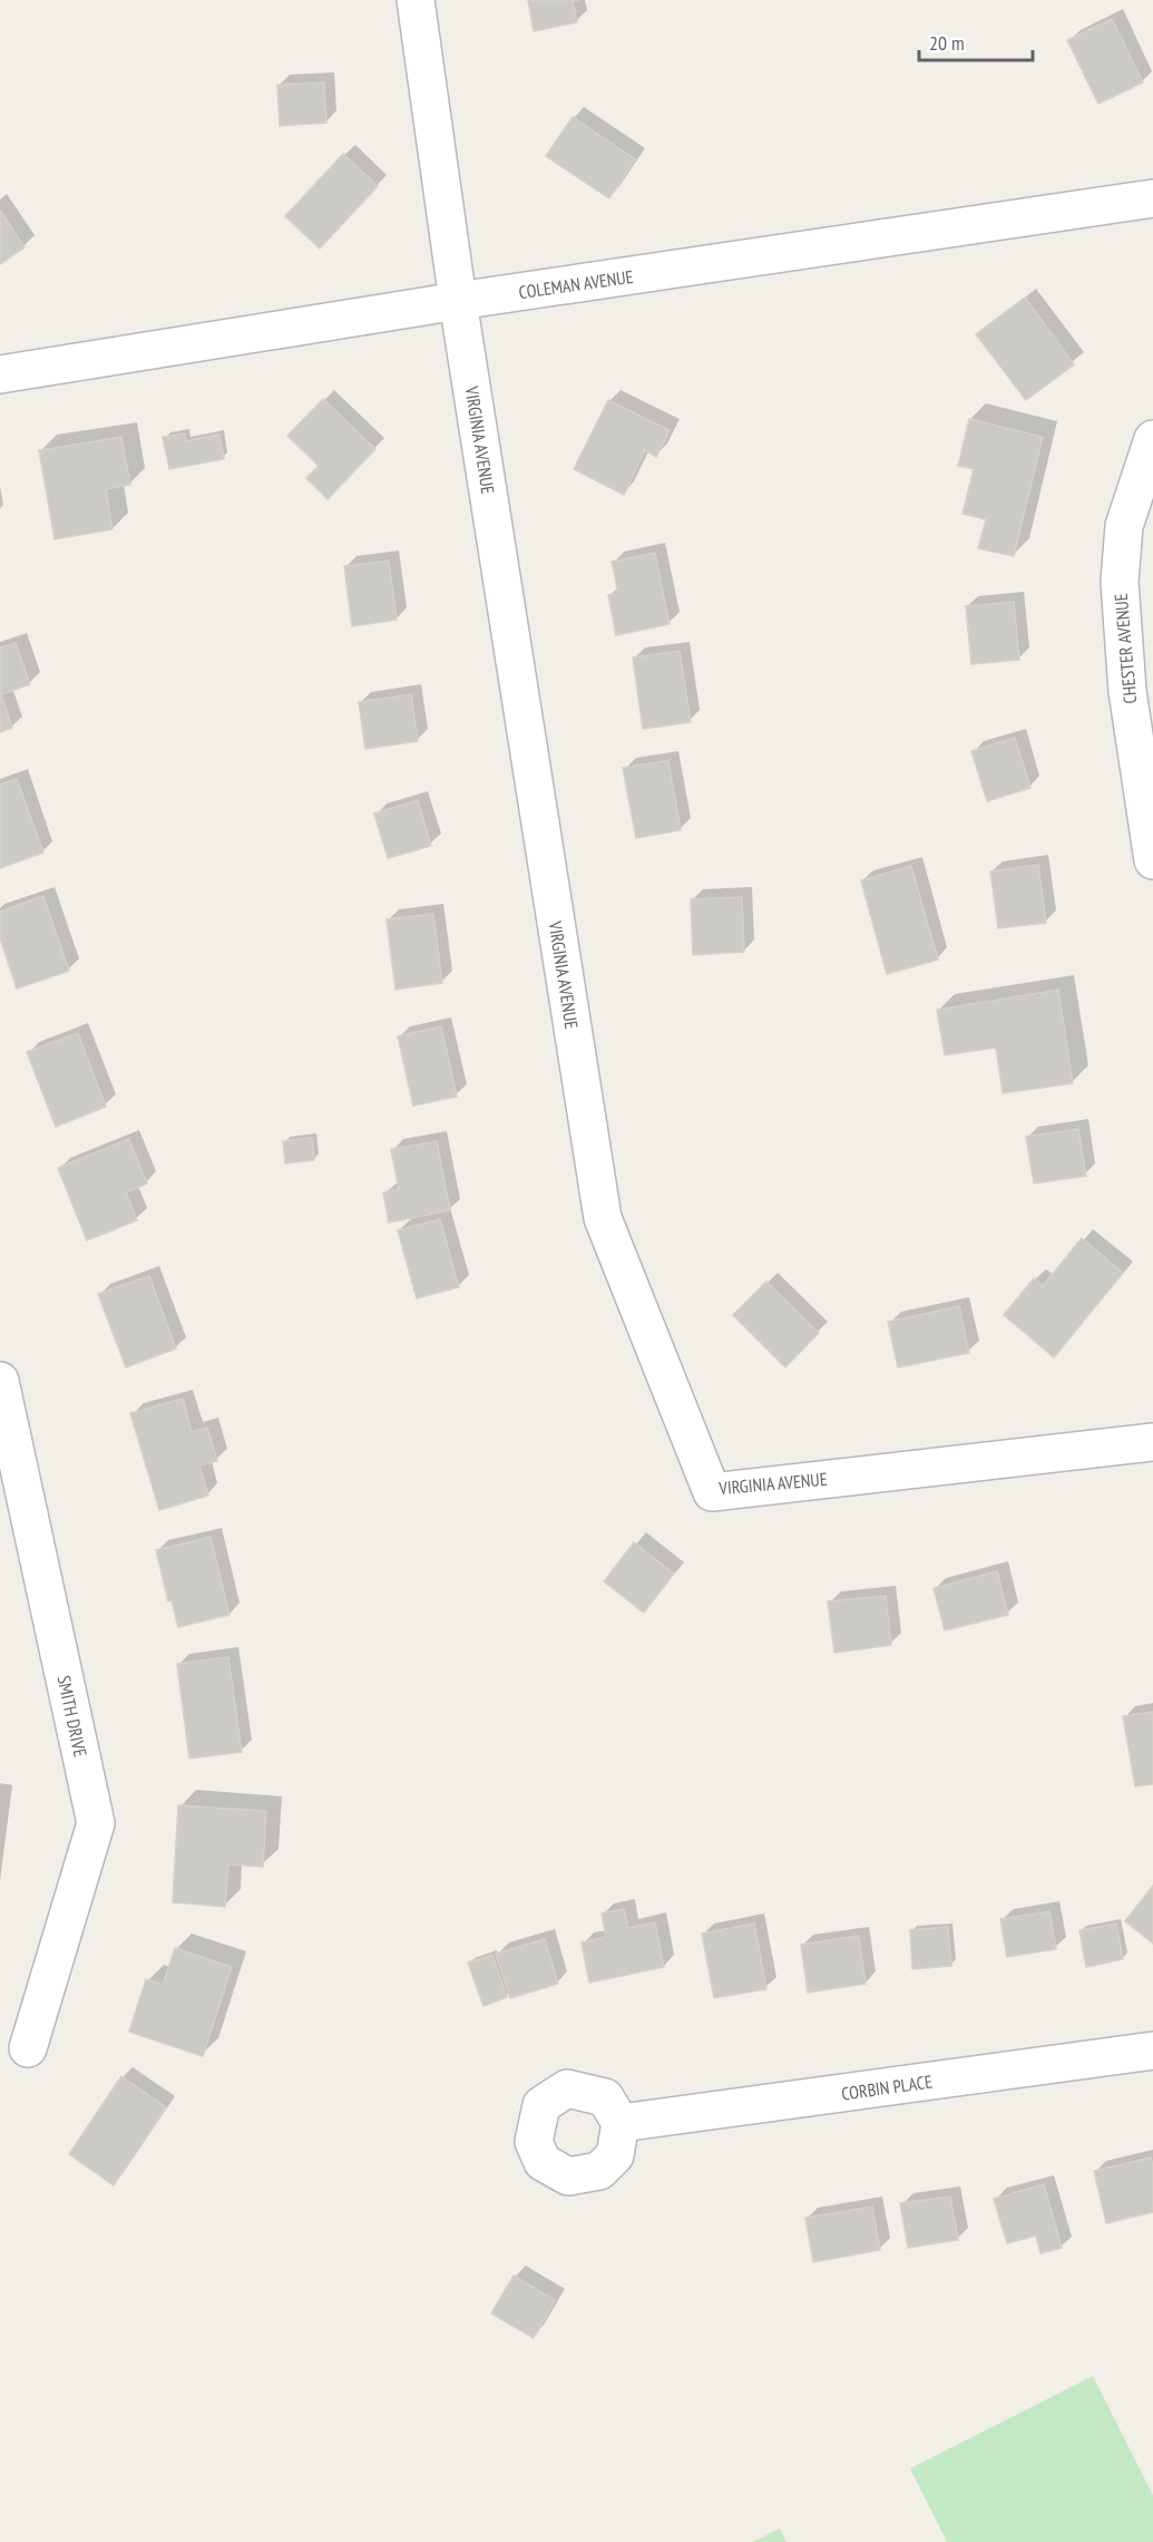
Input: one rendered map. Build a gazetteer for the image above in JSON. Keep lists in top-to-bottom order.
{
  "streets": {
    "street": [
      "COLEMAN AVENUE",
      "VIRGINIA AVENUE",
      "CHESTER AVENUE",
      "SMITH DRIVE",
      "CORBIN PLACE"
    ]
  },
  "crossings": [
    ["COLEMAN AVENUE", "VIRGINIA AVENUE"]
  ],
  "scale_bar": "20 m"
}
